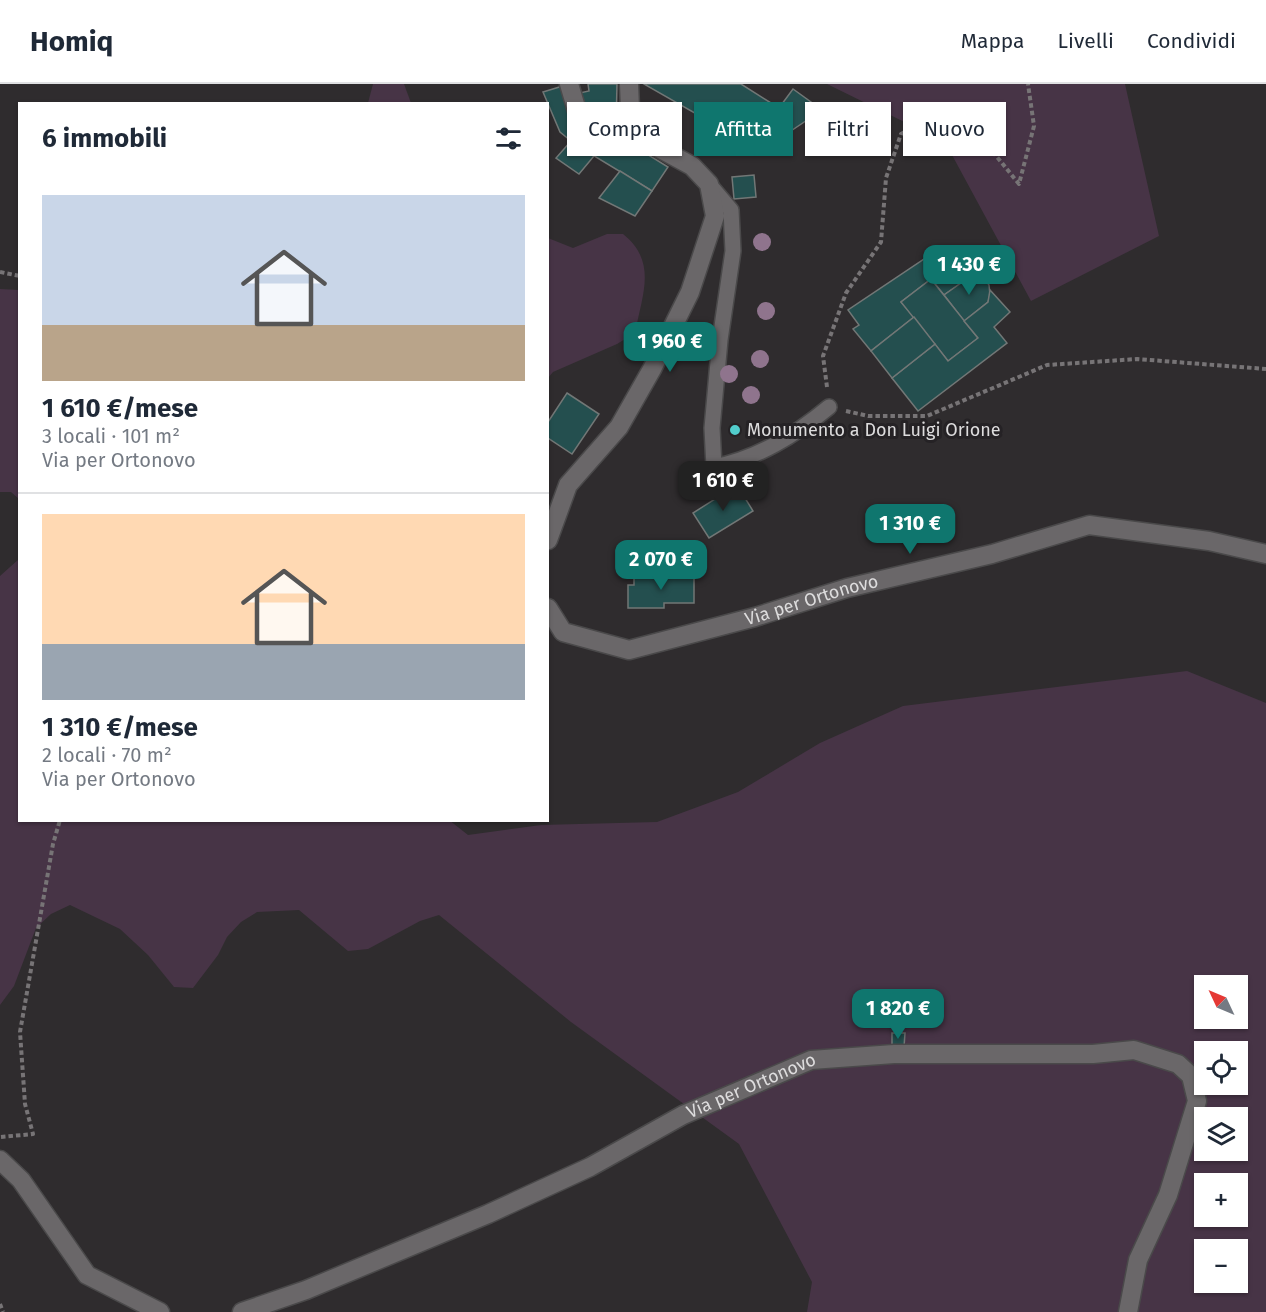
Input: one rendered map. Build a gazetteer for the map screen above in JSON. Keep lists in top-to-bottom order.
{
  "streets": {
    "street": ["Via per Ortonovo"]
  },
  "places": ["Monumento a Don Luigi Orione"],
  "north": "top left",
  "page": {
    "header": "Homiq",
    "nav": ["Mappa", "Livelli", "Condividi"],
    "chip": [
      "Compra",
      "Affitta",
      "Filtri",
      "Nuovo"
    ],
    "heading": "6 immobili",
    "list": [
      {
        "name": "1 610 €/mese",
        "note": "3 locali · 101 m² · Via per Ortonovo"
      },
      {
        "name": "1 310 €/mese",
        "note": "2 locali · 70 m² · Via per Ortonovo"
      }
    ],
    "price": [
      "1 430 €",
      "1 960 €",
      "1 610 €",
      "1 310 €",
      "2 070 €",
      "1 820 €"
    ],
    "map_buttons": ["+", "−"]
  }
}
